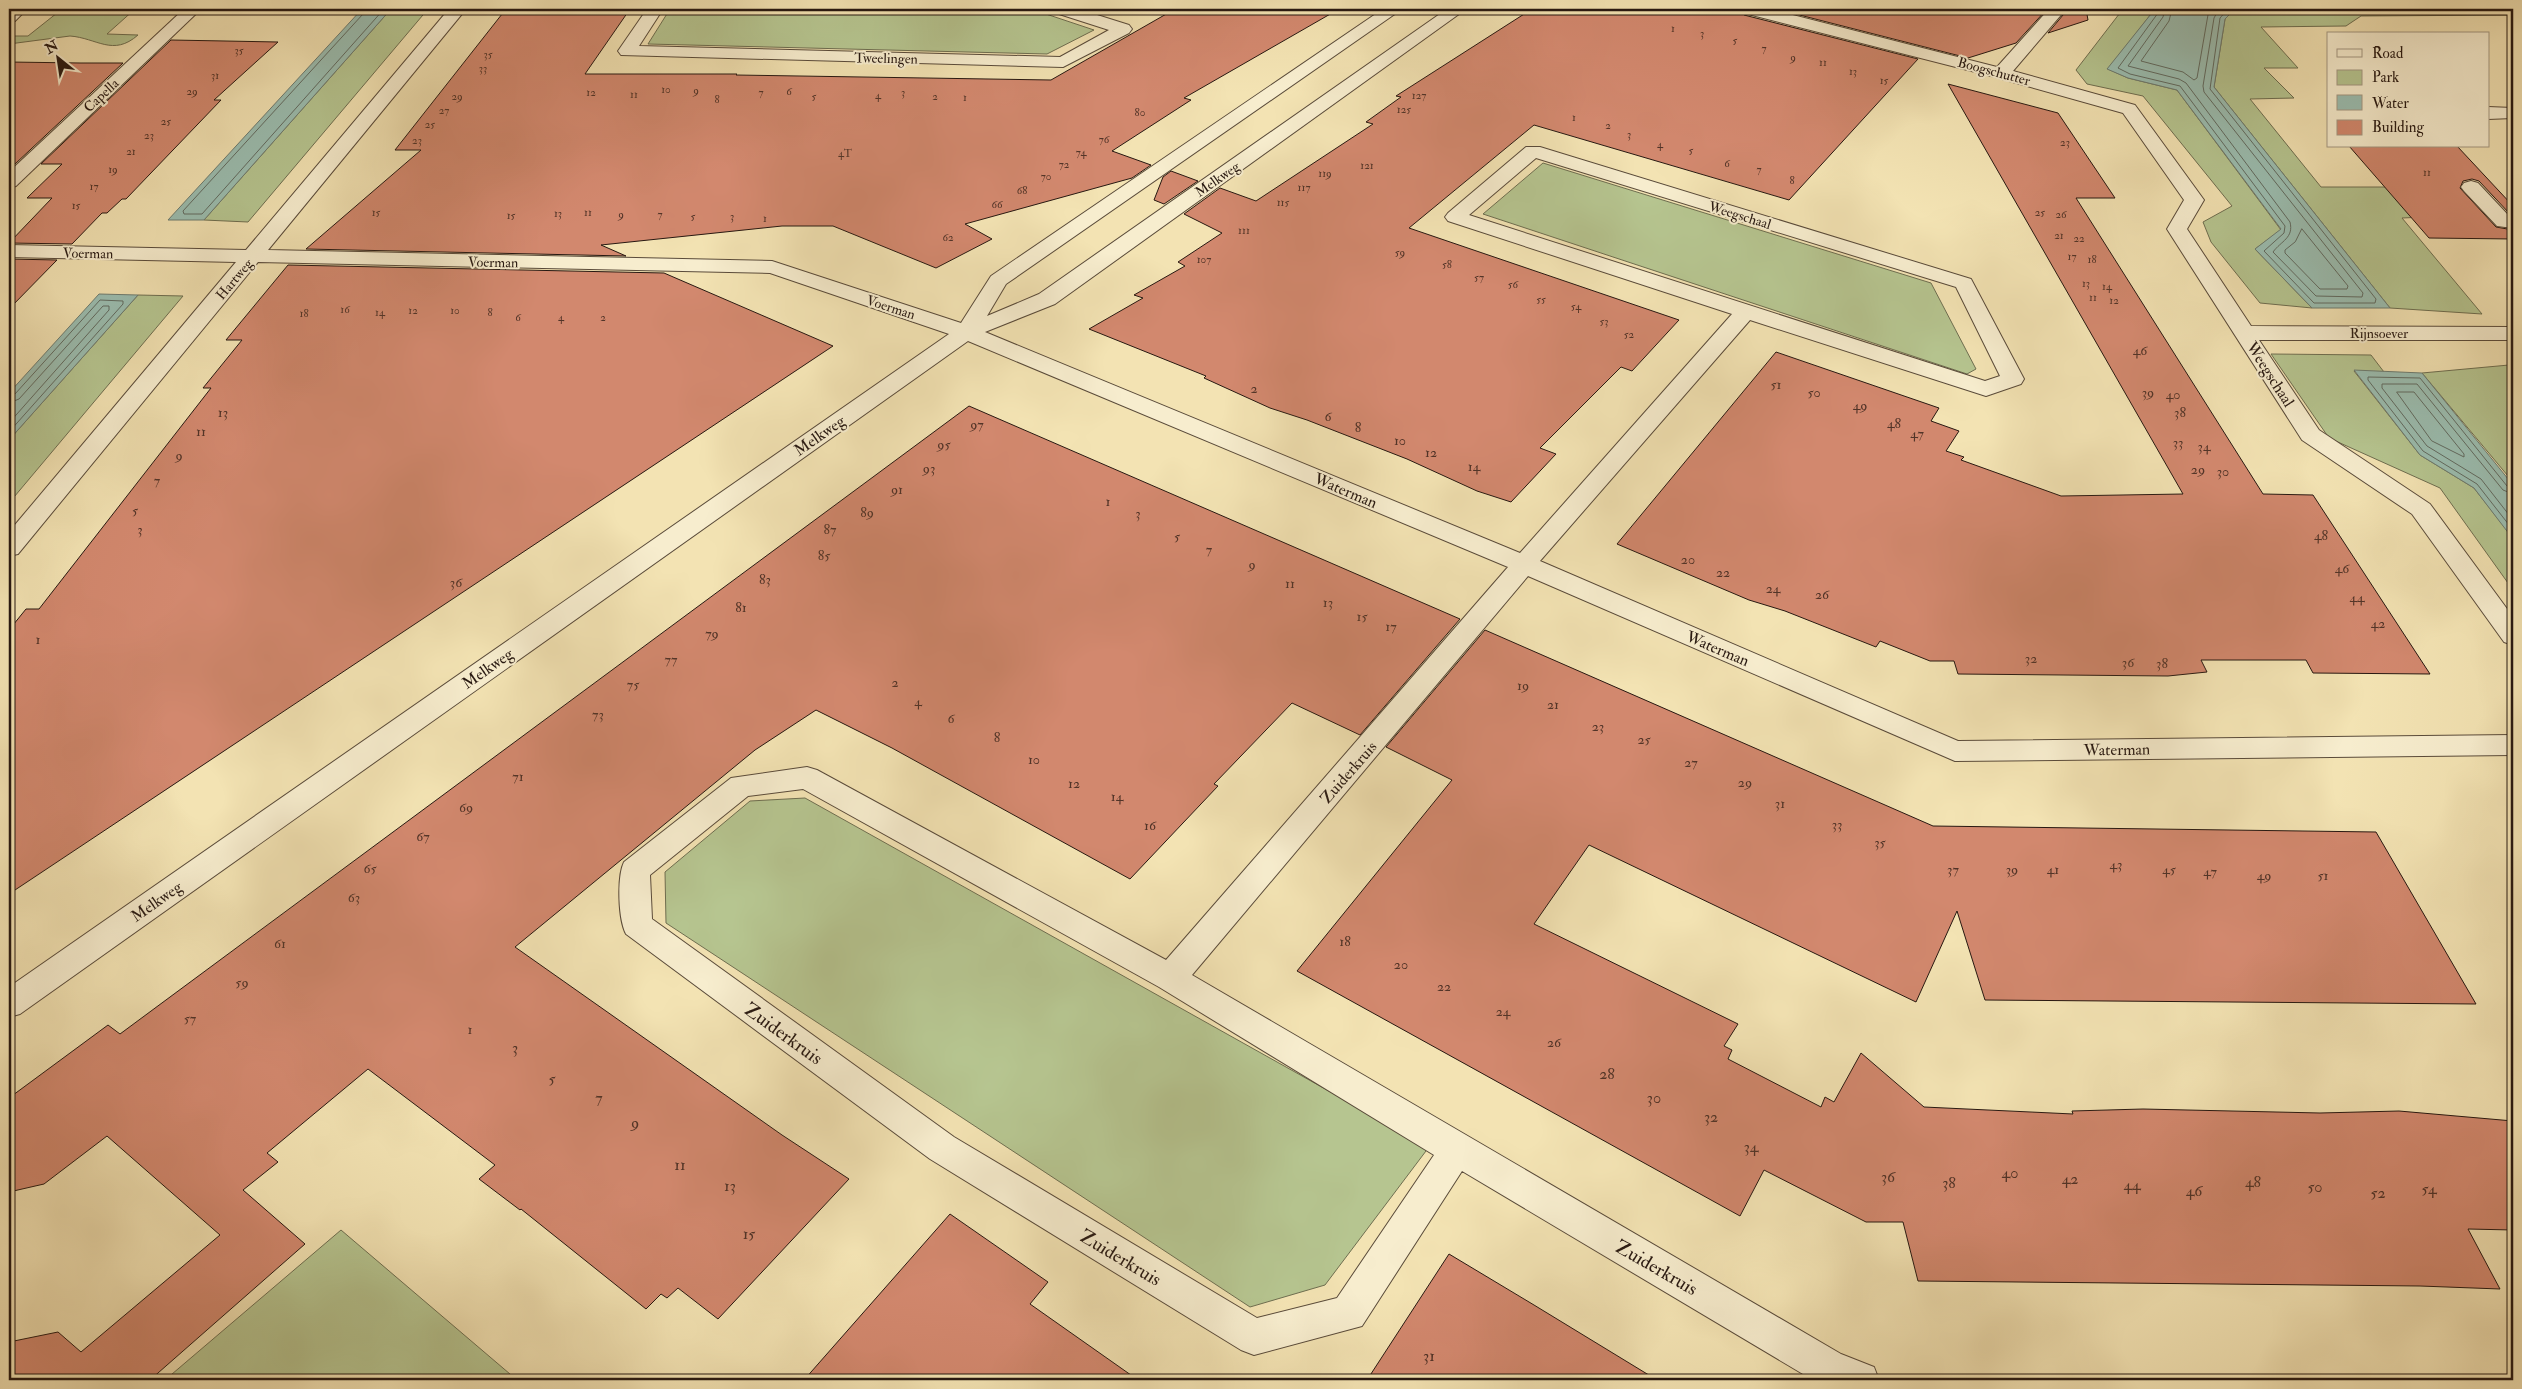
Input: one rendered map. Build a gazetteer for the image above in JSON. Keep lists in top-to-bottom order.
{
  "streets": {
    "street": [
      "Tweelingen",
      "Boogschutter",
      "Capella",
      "Melkweg",
      "Weegschaal",
      "Voerman",
      "Hartweg",
      "Rijnsoever",
      "Waterman",
      "Zuiderkruis"
    ]
  },
  "crossings": [
    ["Boogschutter", "Weegschaal"],
    ["Melkweg", "Voerman"],
    ["Melkweg", "Waterman"],
    ["Weegschaal", "Rijnsoever"],
    ["Voerman", "Hartweg"],
    ["Voerman", "Waterman"],
    ["Waterman", "Zuiderkruis"]
  ],
  "house_numbers": [
    "1",
    "3",
    "5",
    "7",
    "35",
    "35",
    "9",
    "11",
    "33",
    "13",
    "31",
    "15",
    "10",
    "9",
    "29",
    "6",
    "12",
    "7",
    "3",
    "11",
    "4",
    "127",
    "29",
    "5",
    "2",
    "1",
    "8",
    "125",
    "27",
    "80",
    "1",
    "25",
    "25",
    "2",
    "3",
    "23",
    "76",
    "23",
    "23",
    "4",
    "5",
    "21",
    "74",
    "4T",
    "6",
    "72",
    "121",
    "19",
    "7",
    "11",
    "119",
    "70",
    "8",
    "17",
    "117",
    "68",
    "115",
    "66",
    "15",
    "15",
    "11",
    "25",
    "13",
    "9",
    "7",
    "26",
    "15",
    "5",
    "3",
    "1",
    "111",
    "21",
    "62",
    "22",
    "59",
    "17",
    "107",
    "18",
    "58",
    "57",
    "13",
    "56",
    "14",
    "11",
    "55",
    "12",
    "54",
    "16",
    "12",
    "10",
    "14",
    "8",
    "18",
    "6",
    "4",
    "2",
    "53",
    "52",
    "46",
    "51",
    "2",
    "50",
    "39",
    "40",
    "49",
    "13",
    "38",
    "6",
    "48",
    "97",
    "8",
    "11",
    "47",
    "10",
    "33",
    "95",
    "34",
    "12",
    "9",
    "14",
    "93",
    "29",
    "30",
    "7",
    "91",
    "1",
    "5",
    "89",
    "3",
    "3",
    "87",
    "48",
    "5",
    "7",
    "85",
    "20",
    "9",
    "46",
    "22",
    "83",
    "36",
    "11",
    "24",
    "26",
    "44",
    "13",
    "81",
    "15",
    "42",
    "17",
    "79",
    "1",
    "32",
    "77",
    "36",
    "38",
    "2",
    "75",
    "19",
    "4",
    "21",
    "73",
    "6",
    "23",
    "8",
    "25",
    "10",
    "27",
    "71",
    "29",
    "12",
    "14",
    "31",
    "69",
    "33",
    "16",
    "67",
    "35",
    "43",
    "65",
    "37",
    "39",
    "41",
    "45",
    "47",
    "49",
    "51",
    "63",
    "18",
    "61",
    "20",
    "59",
    "22",
    "24",
    "57",
    "1",
    "26",
    "3",
    "28",
    "5",
    "7",
    "30",
    "32",
    "9",
    "34",
    "11",
    "40",
    "36",
    "42",
    "48",
    "38",
    "44",
    "13",
    "50",
    "54",
    "46",
    "52",
    "15",
    "31"
  ],
  "legend": [
    "Road",
    "Park",
    "Water",
    "Building"
  ],
  "north": "top left"
}
